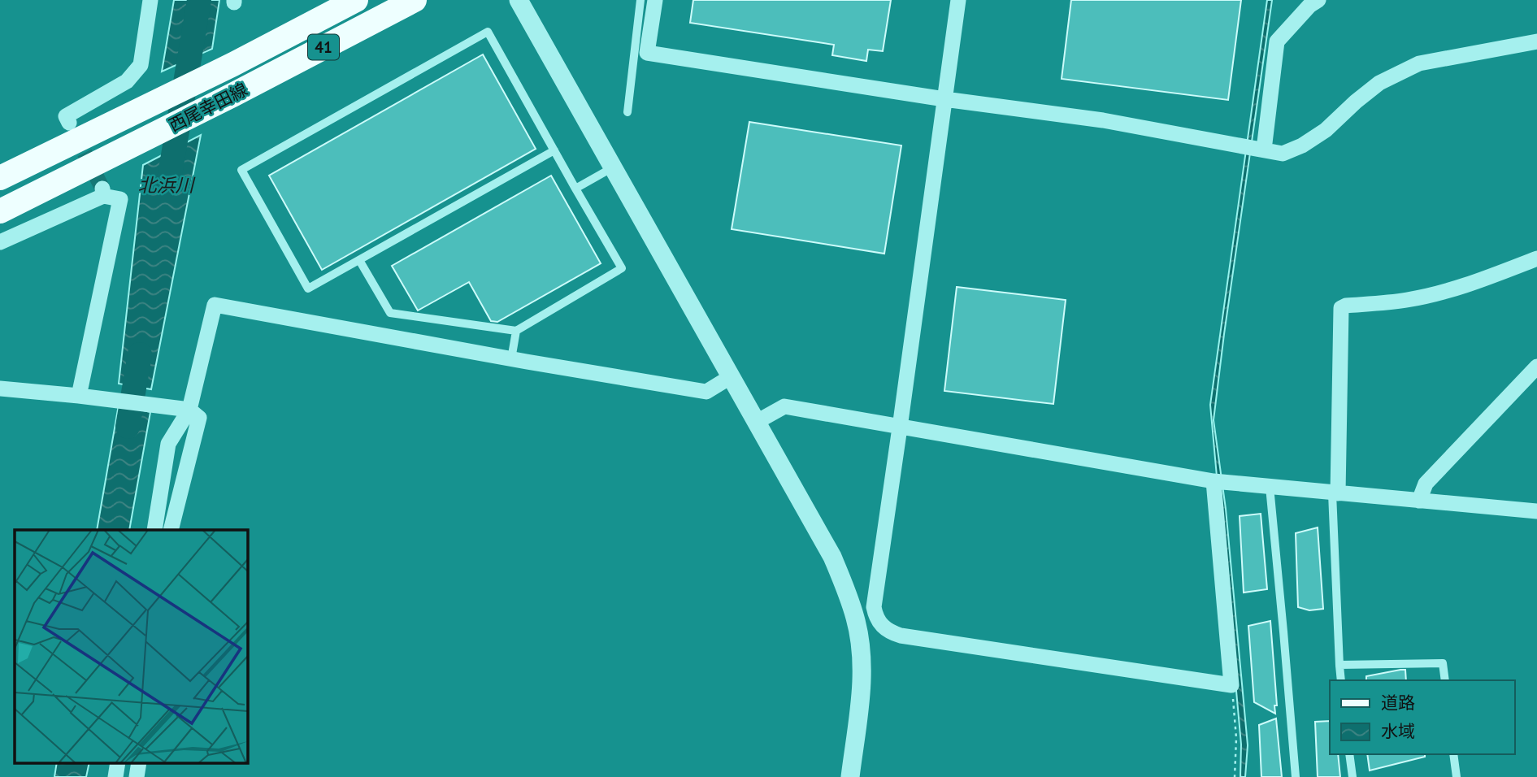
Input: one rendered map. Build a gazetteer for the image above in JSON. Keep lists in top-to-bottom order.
{
  "streets": {
    "main road": ["41", "西尾幸田線"]
  },
  "water": ["北浜川"],
  "legend": ["道路", "水域"]
}
